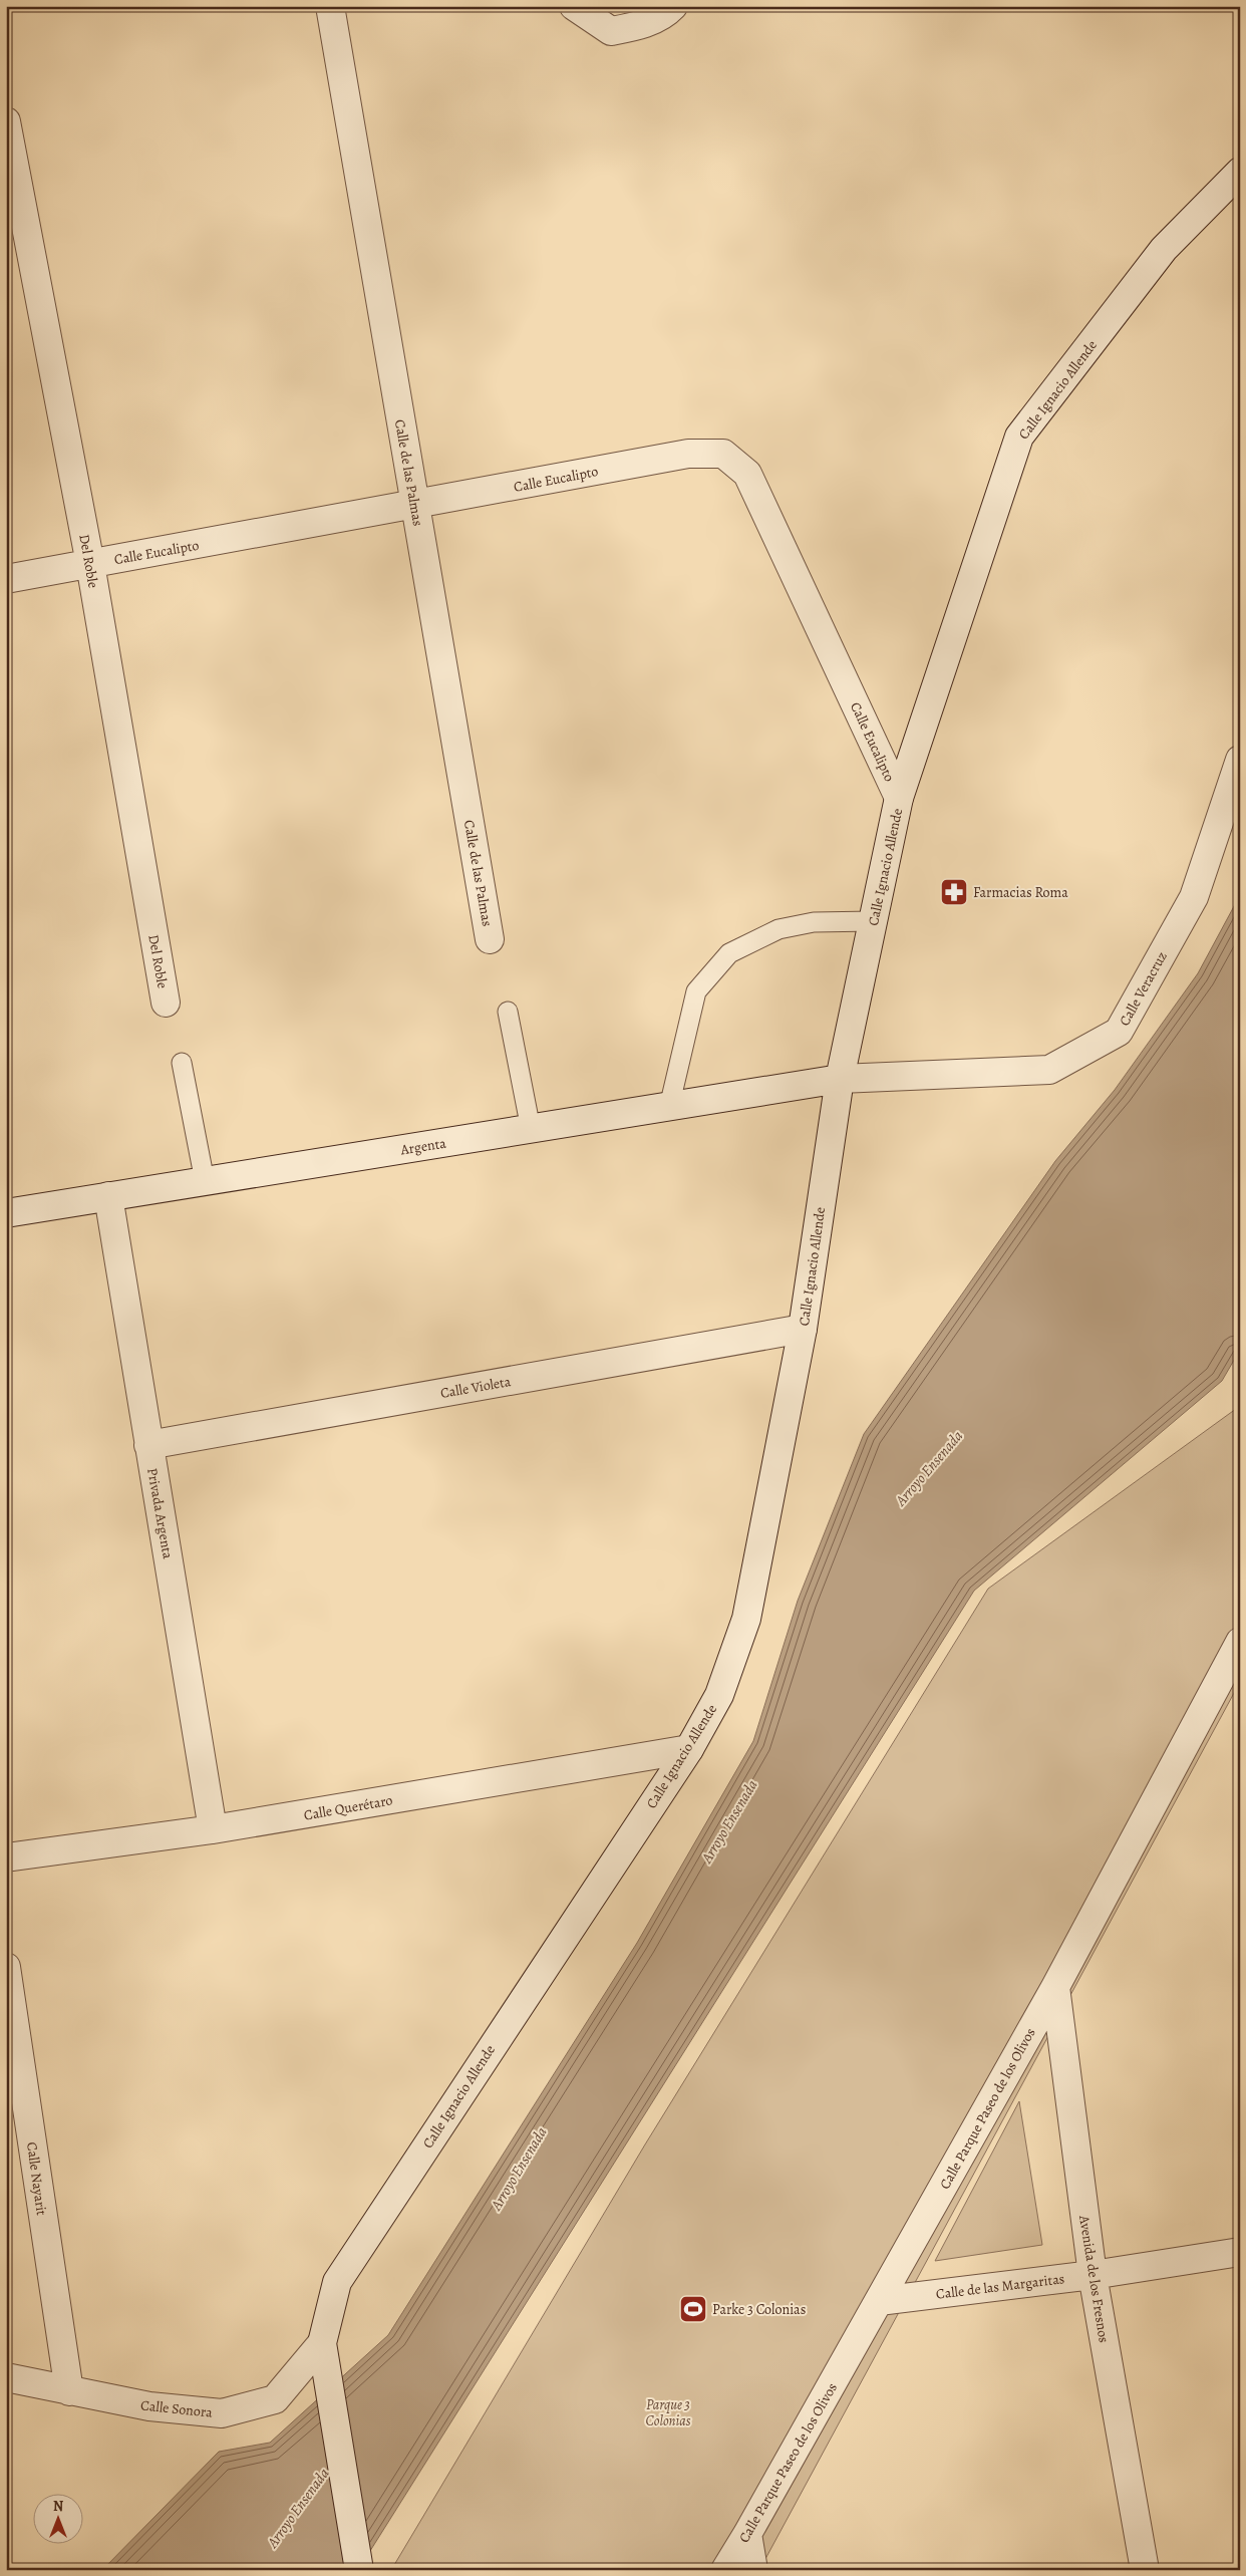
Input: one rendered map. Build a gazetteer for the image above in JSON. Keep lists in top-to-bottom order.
{
  "streets": {
    "street": [
      "Calle Ignacio Allende",
      "Calle de las Palmas",
      "Calle Eucalipto",
      "Del Roble",
      "Calle Veracruz",
      "Argenta",
      "Calle Violeta",
      "Privada Argenta",
      "Calle Querétaro",
      "Calle Parque Paseo de los Olivos",
      "Calle Nayarit",
      "Avenida de los Fresnos",
      "Calle de las Margaritas",
      "Calle Sonora"
    ]
  },
  "crossings": [
    ["Calle Ignacio Allende", "Calle Eucalipto"],
    ["Calle Ignacio Allende", "Calle Veracruz"],
    ["Calle Ignacio Allende", "Argenta"],
    ["Calle Ignacio Allende", "Calle Violeta"],
    ["Calle Ignacio Allende", "Calle Querétaro"],
    ["Calle Ignacio Allende", "Calle Sonora"],
    ["Calle de las Palmas", "Calle Eucalipto"],
    ["Calle Eucalipto", "Del Roble"],
    ["Calle Veracruz", "Argenta"],
    ["Argenta", "Privada Argenta"],
    ["Calle Violeta", "Privada Argenta"],
    ["Privada Argenta", "Calle Querétaro"],
    ["Calle Parque Paseo de los Olivos", "Avenida de los Fresnos"],
    ["Calle Parque Paseo de los Olivos", "Calle de las Margaritas"],
    ["Calle Nayarit", "Calle Sonora"],
    ["Avenida de los Fresnos", "Calle de las Margaritas"]
  ],
  "water": ["Arroyo Ensenada"],
  "parks": ["Parque 3 Colonias"],
  "places": {
    "pharmacy": ["Farmacias Roma"],
    "sports": ["Parke 3 Colonias"]
  },
  "north": "top"
}
